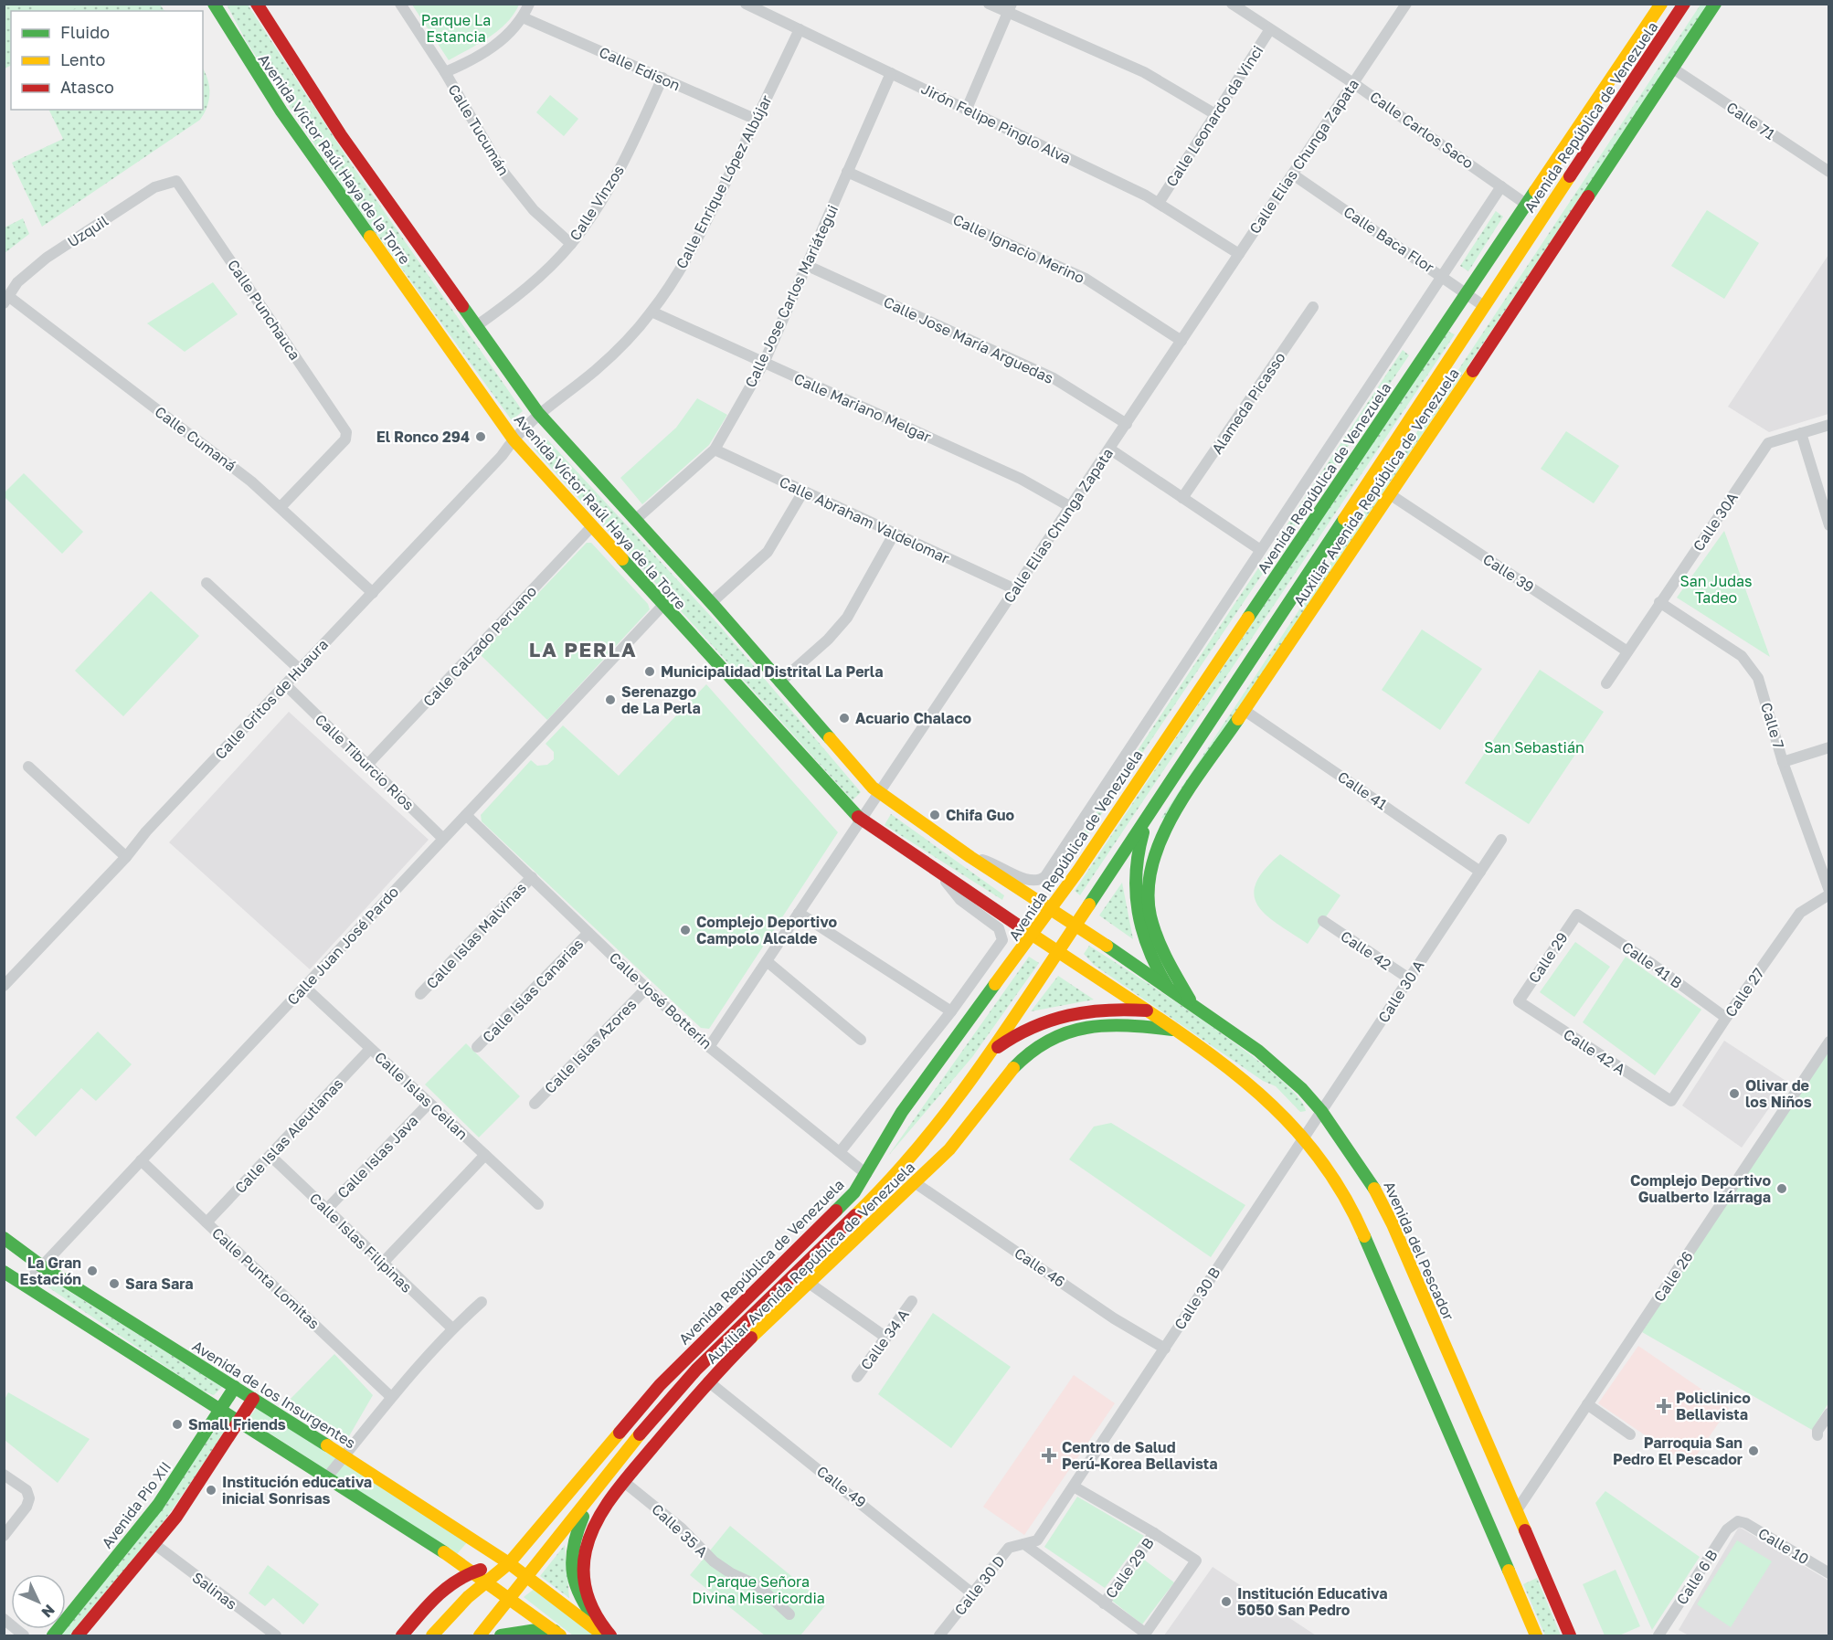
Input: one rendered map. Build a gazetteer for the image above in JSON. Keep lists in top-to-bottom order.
{
  "streets": {
    "main road": [
      "Avenida República de Venezuela",
      "Avenida Víctor Raúl Haya de la Torre",
      "Auxiliar Avenida República de Venezuela",
      "Avenida del Pescador",
      "Avenida de los Insurgentes",
      "Avenida Pio XII"
    ],
    "street": [
      "Calle Edison",
      "Calle Leonardo da Vinci",
      "Calle 71",
      "Jirón Felipe Pinglo Alva",
      "Calle Tucumán",
      "Calle Carlos Saco",
      "Calle Elias Chunga Zapata",
      "Calle Enrique López Albújar",
      "Calle Vinzos",
      "Uzquil",
      "Calle Baca Flor",
      "Calle Ignacio Merino",
      "Calle Jose Carlos Mariátegui",
      "Calle Punchauca",
      "Calle Jose María Arguedas",
      "Alameda Picasso",
      "Calle Mariano Melgar",
      "Calle Cumaná",
      "Calle Abraham Valdelomar",
      "Calle 30A",
      "Calle 39",
      "Calle Calzado Peruano",
      "Calle Gritos de Huaura",
      "Calle 7",
      "Calle Tiburcio Rios",
      "Calle 41",
      "Calle Islas Malvinas",
      "Calle Juan José Pardo",
      "Calle 42",
      "Calle 29",
      "Calle 41 B",
      "Calle Islas Canarias",
      "Calle 30 A",
      "Calle 27",
      "Calle José Botterin",
      "Calle Islas Azores",
      "Calle 42 A",
      "Calle Islas Ceilan",
      "Calle Islas Aleutianas",
      "Calle Islas Java",
      "Calle Islas Filipinas",
      "Calle 46",
      "Calle 26",
      "Calle Punta Lomitas",
      "Calle 30 B",
      "Calle 34 A",
      "Calle 49",
      "Calle 35 A",
      "Calle 10",
      "Calle 29 B",
      "Calle 6 B",
      "Calle 30 D",
      "Salinas"
    ]
  },
  "crossings": [
    ["Calle Edison", "Calle Enrique López Albújar"],
    ["Calle Edison", "Calle Vinzos"],
    ["Calle Leonardo da Vinci", "Jirón Felipe Pinglo Alva"],
    ["Calle Leonardo da Vinci", "Calle Carlos Saco"],
    ["Avenida República de Venezuela", "Calle Carlos Saco"],
    ["Avenida República de Venezuela", "Avenida Víctor Raúl Haya de la Torre"],
    ["Avenida República de Venezuela", "Calle Baca Flor"],
    ["Avenida República de Venezuela", "Calle José Botterin"],
    ["Avenida República de Venezuela", "Avenida del Pescador"],
    ["Avenida República de Venezuela", "Avenida de los Insurgentes"],
    ["Calle 71", "Auxiliar Avenida República de Venezuela"],
    ["Jirón Felipe Pinglo Alva", "Calle Elias Chunga Zapata"],
    ["Jirón Felipe Pinglo Alva", "Calle Enrique López Albújar"],
    ["Jirón Felipe Pinglo Alva", "Calle Jose Carlos Mariátegui"],
    ["Calle Tucumán", "Calle Vinzos"],
    ["Calle Carlos Saco", "Calle Elias Chunga Zapata"],
    ["Calle Elias Chunga Zapata", "Avenida Víctor Raúl Haya de la Torre"],
    ["Calle Elias Chunga Zapata", "Calle Baca Flor"],
    ["Calle Elias Chunga Zapata", "Calle Ignacio Merino"],
    ["Calle Elias Chunga Zapata", "Calle Jose María Arguedas"],
    ["Calle Elias Chunga Zapata", "Calle Mariano Melgar"],
    ["Calle Elias Chunga Zapata", "Calle Abraham Valdelomar"],
    ["Calle Elias Chunga Zapata", "Calle José Botterin"],
    ["Avenida Víctor Raúl Haya de la Torre", "Calle Enrique López Albújar"],
    ["Avenida Víctor Raúl Haya de la Torre", "Calle Vinzos"],
    ["Avenida Víctor Raúl Haya de la Torre", "Calle Jose Carlos Mariátegui"],
    ["Avenida Víctor Raúl Haya de la Torre", "Calle Calzado Peruano"],
    ["Avenida Víctor Raúl Haya de la Torre", "Calle Gritos de Huaura"],
    ["Avenida Víctor Raúl Haya de la Torre", "Calle Juan José Pardo"],
    ["Avenida Víctor Raúl Haya de la Torre", "Avenida del Pescador"],
    ["Calle Enrique López Albújar", "Calle Mariano Melgar"],
    ["Calle Enrique López Albújar", "Calle Gritos de Huaura"],
    ["Uzquil", "Calle Punchauca"],
    ["Uzquil", "Calle Cumaná"],
    ["Calle Ignacio Merino", "Calle Jose Carlos Mariátegui"],
    ["Calle Jose Carlos Mariátegui", "Calle Jose María Arguedas"],
    ["Calle Jose Carlos Mariátegui", "Calle Mariano Melgar"],
    ["Calle Jose Carlos Mariátegui", "Calle Abraham Valdelomar"],
    ["Calle Punchauca", "Calle Cumaná"],
    ["Calle Cumaná", "Calle Gritos de Huaura"],
    ["Auxiliar Avenida República de Venezuela", "Calle 39"],
    ["Auxiliar Avenida República de Venezuela", "Calle 41"],
    ["Auxiliar Avenida República de Venezuela", "Avenida del Pescador"],
    ["Auxiliar Avenida República de Venezuela", "Calle 46"],
    ["Auxiliar Avenida República de Venezuela", "Avenida de los Insurgentes"],
    ["Auxiliar Avenida República de Venezuela", "Calle 49"],
    ["Auxiliar Avenida República de Venezuela", "Calle 35 A"],
    ["Calle 30A", "Calle 39"],
    ["Calle 30A", "Calle 7"],
    ["Calle Calzado Peruano", "Calle Tiburcio Rios"],
    ["Calle Gritos de Huaura", "Calle Tiburcio Rios"],
    ["Calle 7", "Calle 27"],
    ["Calle Tiburcio Rios", "Calle Juan José Pardo"],
    ["Calle 41", "Calle 30 A"],
    ["Calle Islas Malvinas", "Calle José Botterin"],
    ["Calle Juan José Pardo", "Calle José Botterin"],
    ["Calle Juan José Pardo", "Calle Islas Ceilan"],
    ["Calle Juan José Pardo", "Calle Punta Lomitas"],
    ["Calle Juan José Pardo", "Avenida de los Insurgentes"],
    ["Calle 42", "Calle 30 A"],
    ["Calle 29", "Calle 41 B"],
    ["Calle 29", "Calle 42 A"],
    ["Calle 41 B", "Calle 27"],
    ["Calle Islas Canarias", "Calle José Botterin"],
    ["Calle 30 A", "Avenida del Pescador"],
    ["Calle 30 A", "Calle 30 B"],
    ["Calle 27", "Calle 42 A"],
    ["Calle José Botterin", "Calle Islas Azores"],
    ["Calle Islas Ceilan", "Calle Islas Aleutianas"],
    ["Calle Islas Ceilan", "Calle Islas Java"],
    ["Calle Islas Aleutianas", "Calle Islas Filipinas"],
    ["Calle Islas Aleutianas", "Calle Punta Lomitas"],
    ["Calle Islas Java", "Calle Islas Filipinas"],
    ["Avenida del Pescador", "Calle 26"],
    ["Avenida del Pescador", "Calle 30 B"],
    ["Calle 46", "Calle 30 B"],
    ["Calle 30 B", "Calle 30 D"],
    ["Avenida de los Insurgentes", "Avenida Pio XII"],
    ["Calle 49", "Calle 30 D"],
    ["Calle 10", "Calle 6 B"]
  ],
  "districts": ["LA PERLA"],
  "parks": [
    "Parque La Estancia",
    "San Judas Tadeo",
    "San Sebastián",
    "Parque Señora Divina Misericordia"
  ],
  "places": {
    "other": [
      "El Ronco 294",
      "Municipalidad Distrital La Perla",
      "Serenazgo de La Perla",
      "Acuario Chalaco",
      "Chifa Guo",
      "Complejo Deportivo Campolo Alcalde",
      "Olivar de los Niños",
      "Complejo Deportivo Gualberto Izárraga",
      "La Gran Estación",
      "Sara Sara",
      "Small Friends",
      "Parroquia San Pedro El Pescador",
      "Institución educativa inicial Sonrisas",
      "Institución Educativa 5050 San Pedro"
    ],
    "health": ["Policlinico Bellavista", "Centro de Salud Perú-Korea Bellavista"]
  },
  "legend": ["Fluido", "Lento", "Atasco"],
  "north": "bottom right"
}
